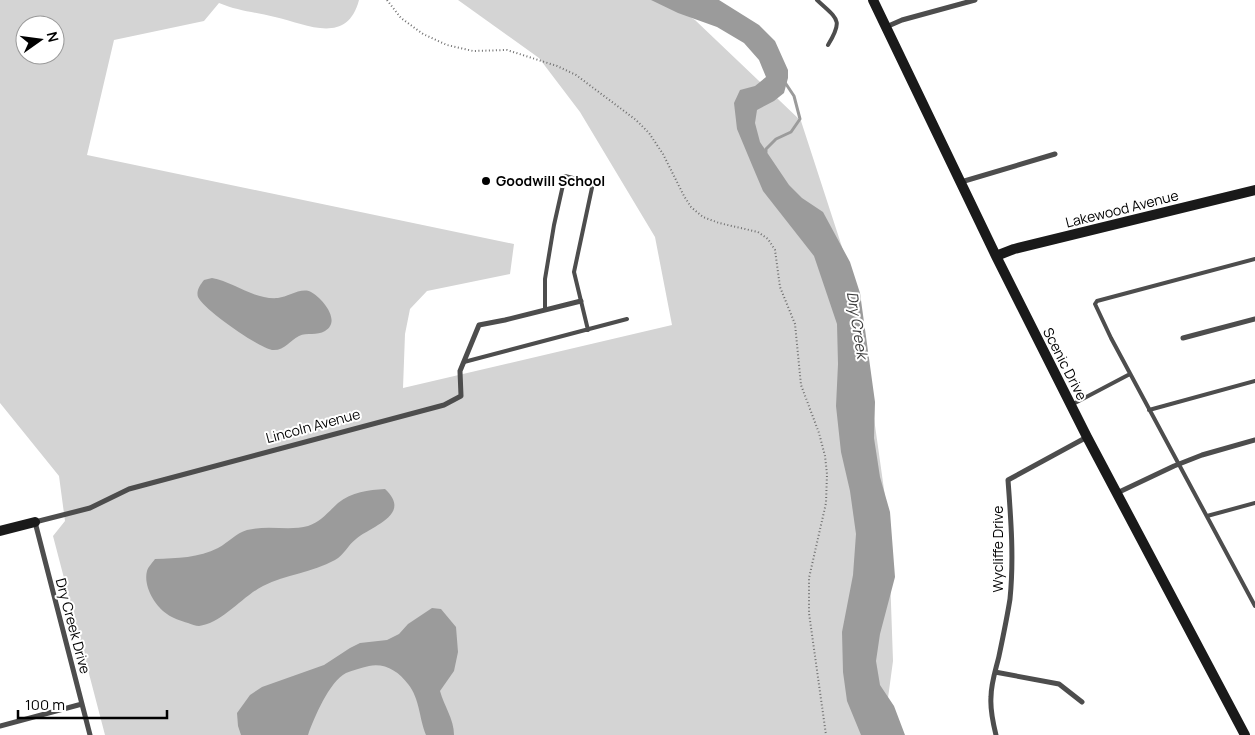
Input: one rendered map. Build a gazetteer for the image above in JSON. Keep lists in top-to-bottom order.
{
  "streets": {
    "main road": ["Lakewood Avenue", "Scenic Drive", "Lincoln Avenue"],
    "street": ["Wycliffe Drive", "Dry Creek Drive"]
  },
  "crossings": [
    ["Lakewood Avenue", "Scenic Drive"],
    ["Scenic Drive", "Wycliffe Drive"],
    ["Lincoln Avenue", "Dry Creek Drive"]
  ],
  "water": ["Dry Creek"],
  "places": ["Goodwill School"],
  "scale_bar": "100 m",
  "north": "right"
}
